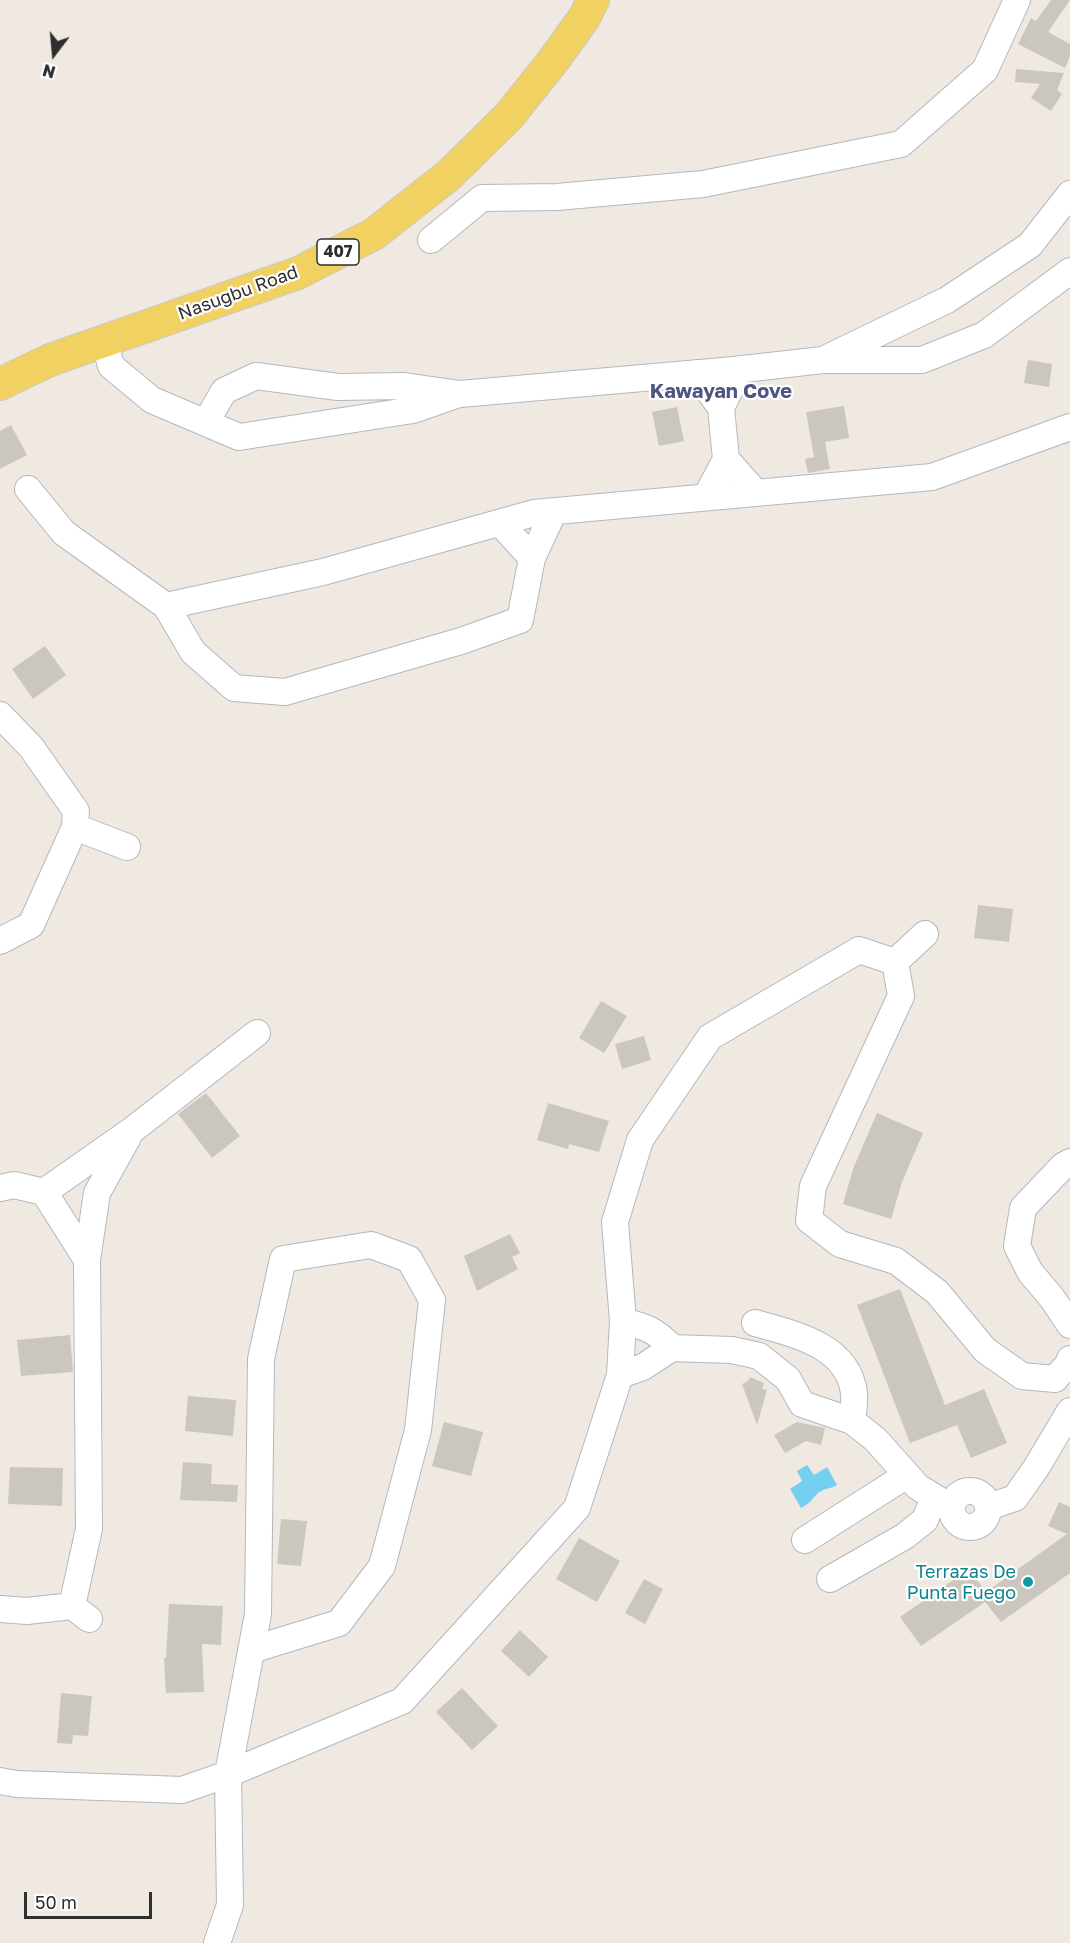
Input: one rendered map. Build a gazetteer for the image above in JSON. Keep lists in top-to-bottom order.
{
  "streets": {
    "main road": ["407", "Nasugbu Road"]
  },
  "districts": ["Kawayan Cove"],
  "places": ["Terrazas De Punta Fuego"],
  "scale_bar": "50 m",
  "north": "bottom"
}
